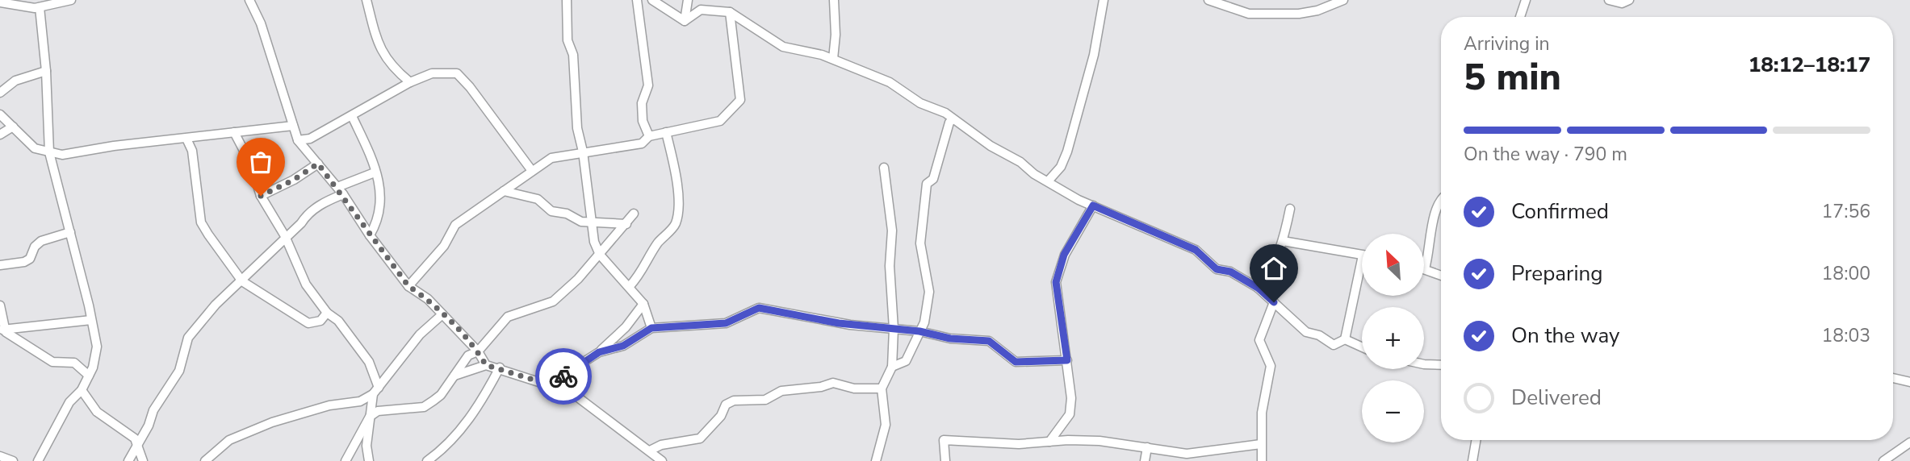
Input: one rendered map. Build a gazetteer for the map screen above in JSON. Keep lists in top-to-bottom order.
{
  "north": "top left",
  "page": {
    "heading": ["5 min", "Arriving in", "18:12–18:17"],
    "bar": "On the way · 790 m",
    "list": [
      ["Confirmed", "17:56"],
      ["Preparing", "18:00"],
      ["On the way", "18:03"],
      "Delivered"
    ],
    "map_buttons": ["+", "−"]
  }
}
